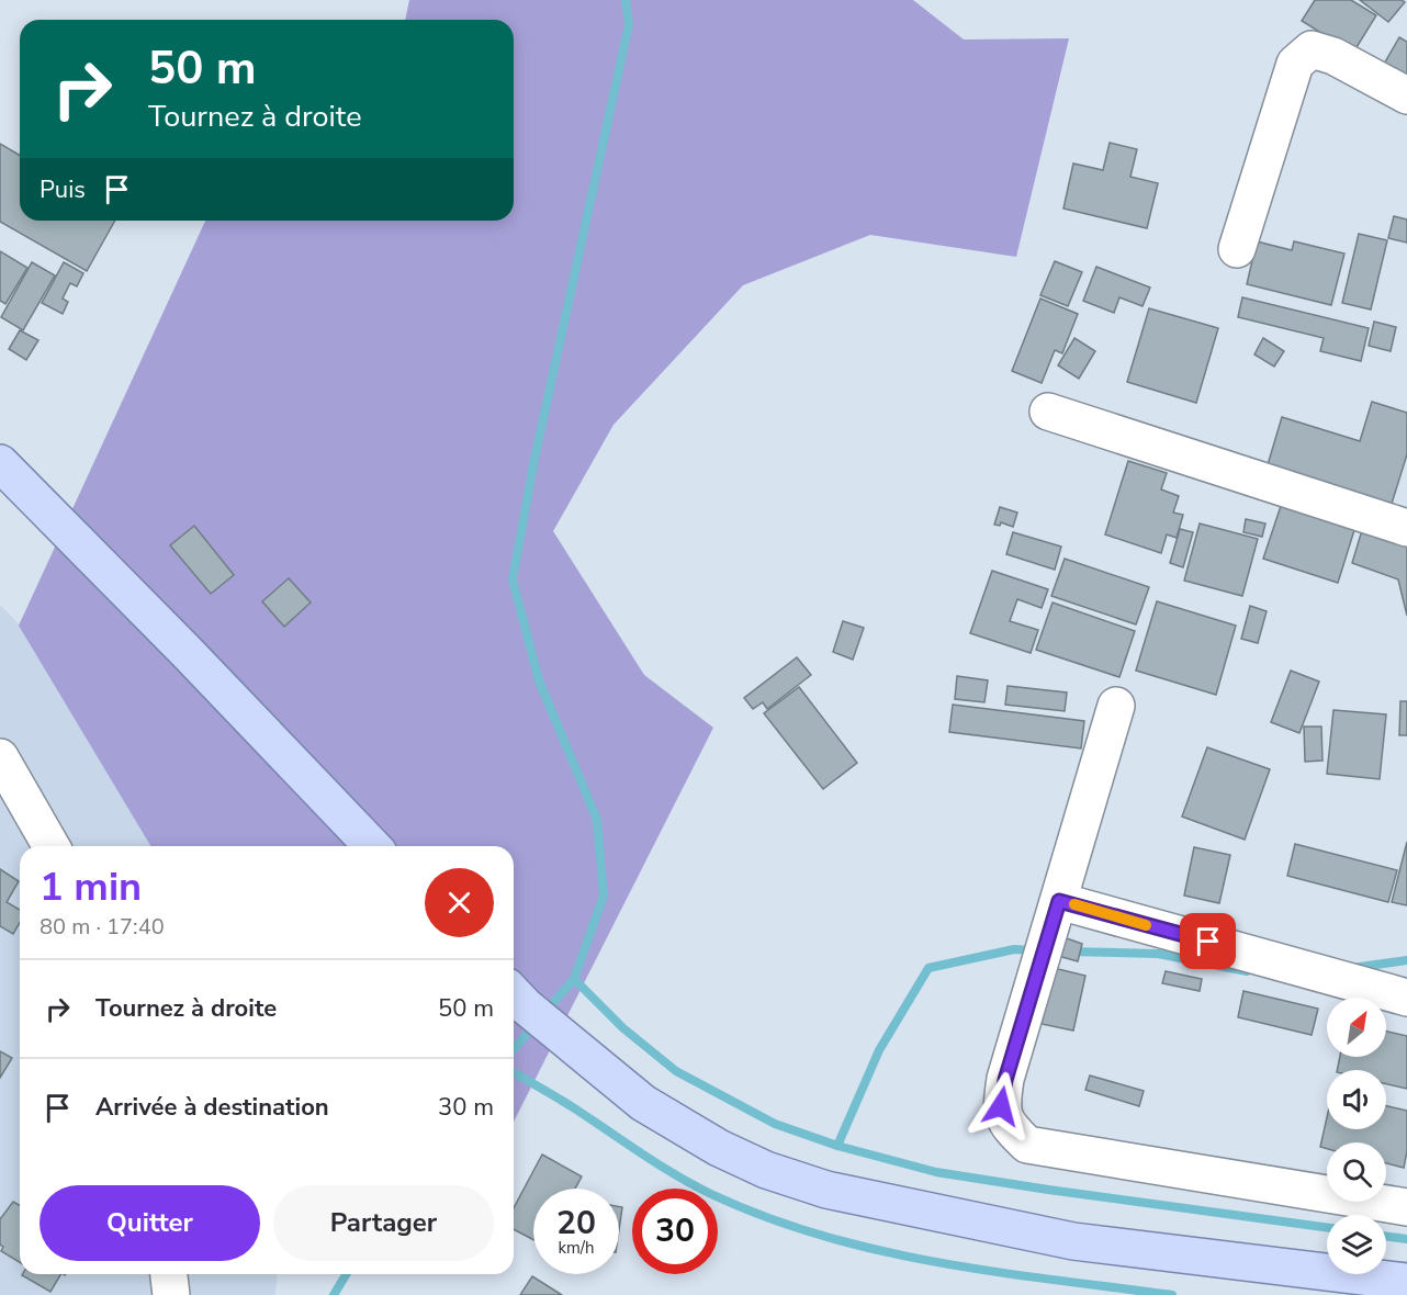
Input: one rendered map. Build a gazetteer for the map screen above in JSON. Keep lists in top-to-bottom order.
{
  "north": "top right",
  "page": {
    "turn": ["50 m", "Tournez à droite"],
    "then": "Puis",
    "heading": ["1 min", "80 m · 17:40"],
    "list": [
      {
        "name": "Tournez à droite",
        "value": "50 m"
      },
      {
        "name": "Arrivée à destination",
        "value": "30 m"
      }
    ],
    "buttons": ["Quitter", "Partager"],
    "speed": "20 km/h",
    "limit": "30"
  }
}
